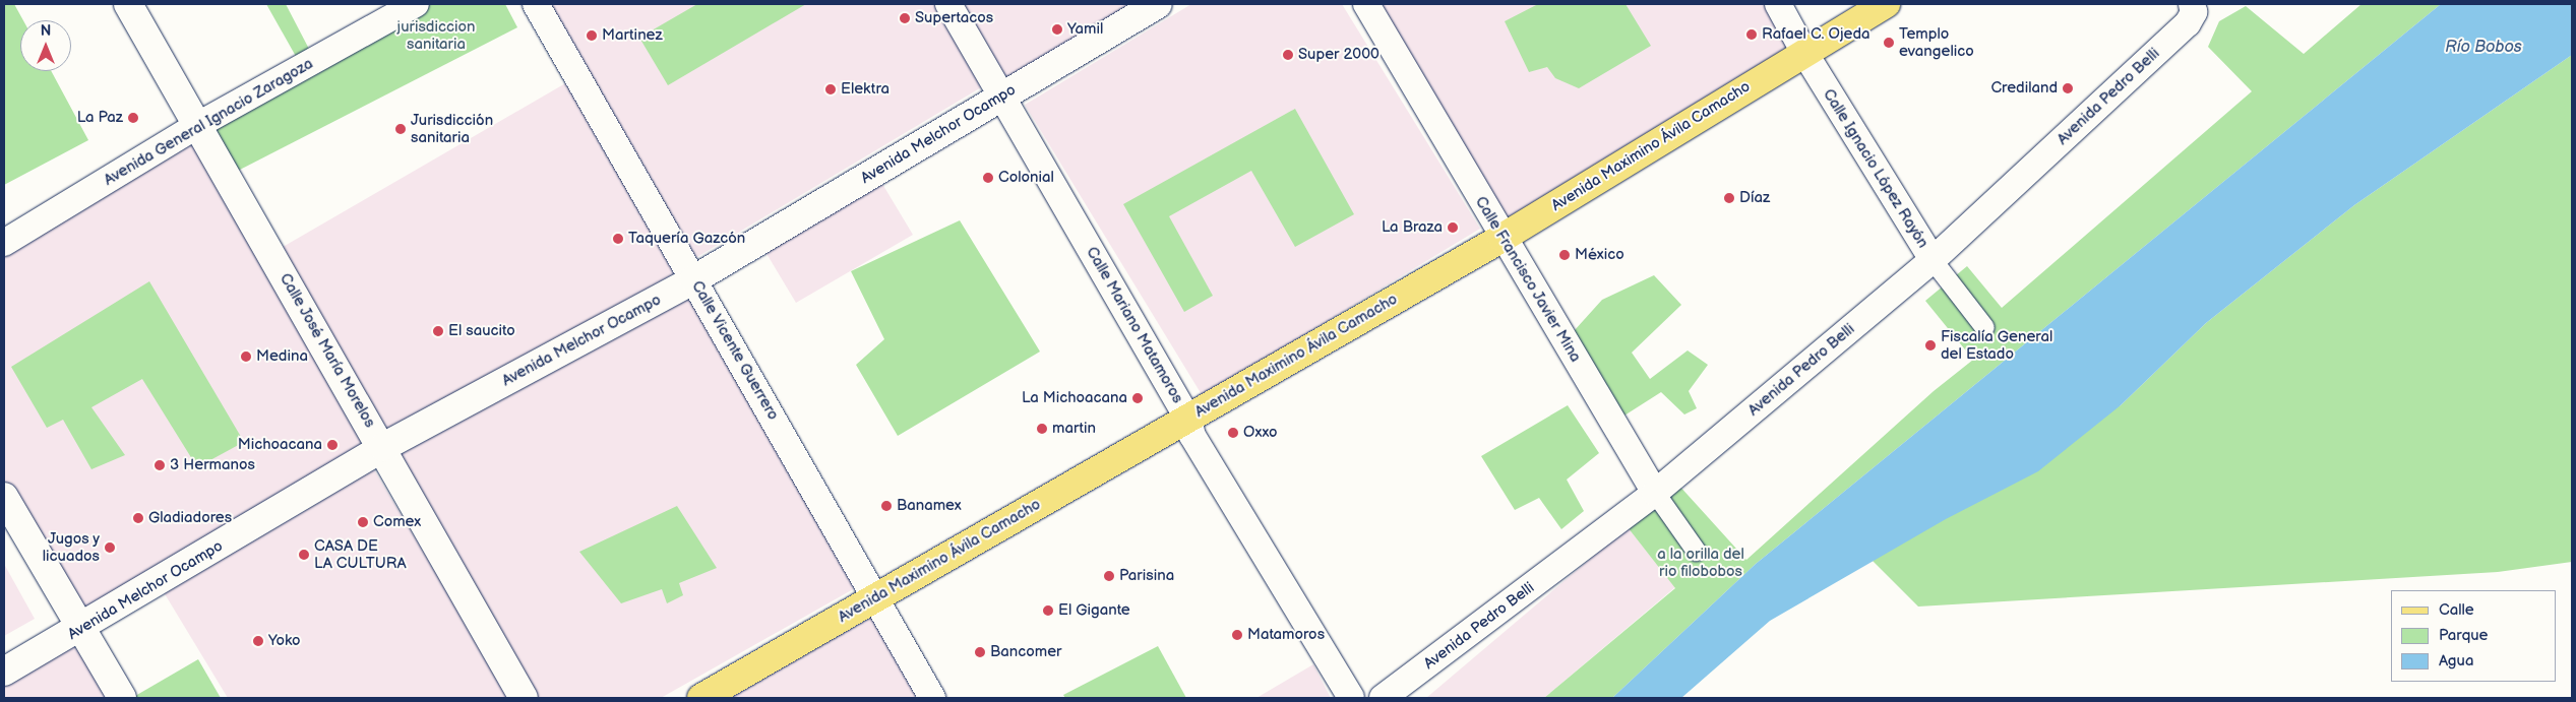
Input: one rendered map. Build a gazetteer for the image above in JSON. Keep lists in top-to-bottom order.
{
  "streets": {
    "main road": ["Avenida Maximino Ávila Camacho"],
    "street": [
      "Avenida Pedro Belli",
      "Avenida General Ignacio Zaragoza",
      "Avenida Melchor Ocampo",
      "Calle Ignacio López Rayón",
      "Calle Francisco Javier Mina",
      "Calle Mariano Matamoros",
      "Calle José María Morelos",
      "Calle Vicente Guerrero"
    ]
  },
  "crossings": [
    ["Avenida Pedro Belli", "Calle Ignacio López Rayón"],
    ["Avenida Pedro Belli", "Calle Francisco Javier Mina"],
    ["Avenida General Ignacio Zaragoza", "Calle José María Morelos"],
    ["Avenida Melchor Ocampo", "Calle Mariano Matamoros"],
    ["Avenida Melchor Ocampo", "Calle José María Morelos"],
    ["Avenida Melchor Ocampo", "Calle Vicente Guerrero"],
    ["Avenida Maximino Ávila Camacho", "Calle Ignacio López Rayón"],
    ["Avenida Maximino Ávila Camacho", "Calle Francisco Javier Mina"],
    ["Avenida Maximino Ávila Camacho", "Calle Mariano Matamoros"],
    ["Avenida Maximino Ávila Camacho", "Calle Vicente Guerrero"]
  ],
  "water": ["Río Bobos"],
  "parks": ["jurisdiccion sanitaria", "a la orilla del rio filobobos"],
  "places": [
    "Supertacos",
    "Yamil",
    "Rafael C. Ojeda",
    "Martinez",
    "Templo evangelico",
    "Super 2000",
    "Crediland",
    "Elektra",
    "La Paz",
    "Jurisdicción sanitaria",
    "Colonial",
    "Díaz",
    "La Braza",
    "Taquería Gazcón",
    "México",
    "El saucito",
    "Fiscalía General del Estado",
    "Medina",
    "La Michoacana",
    "martin",
    "Oxxo",
    "Michoacana",
    "3 Hermanos",
    "Banamex",
    "Gladiadores",
    "Comex",
    "Jugos y licuados",
    "CASA DE LA CULTURA",
    "Parisina",
    "El Gigante",
    "Matamoros",
    "Yoko",
    "Bancomer"
  ],
  "legend": ["Calle", "Parque", "Agua"],
  "north": "top"
}
